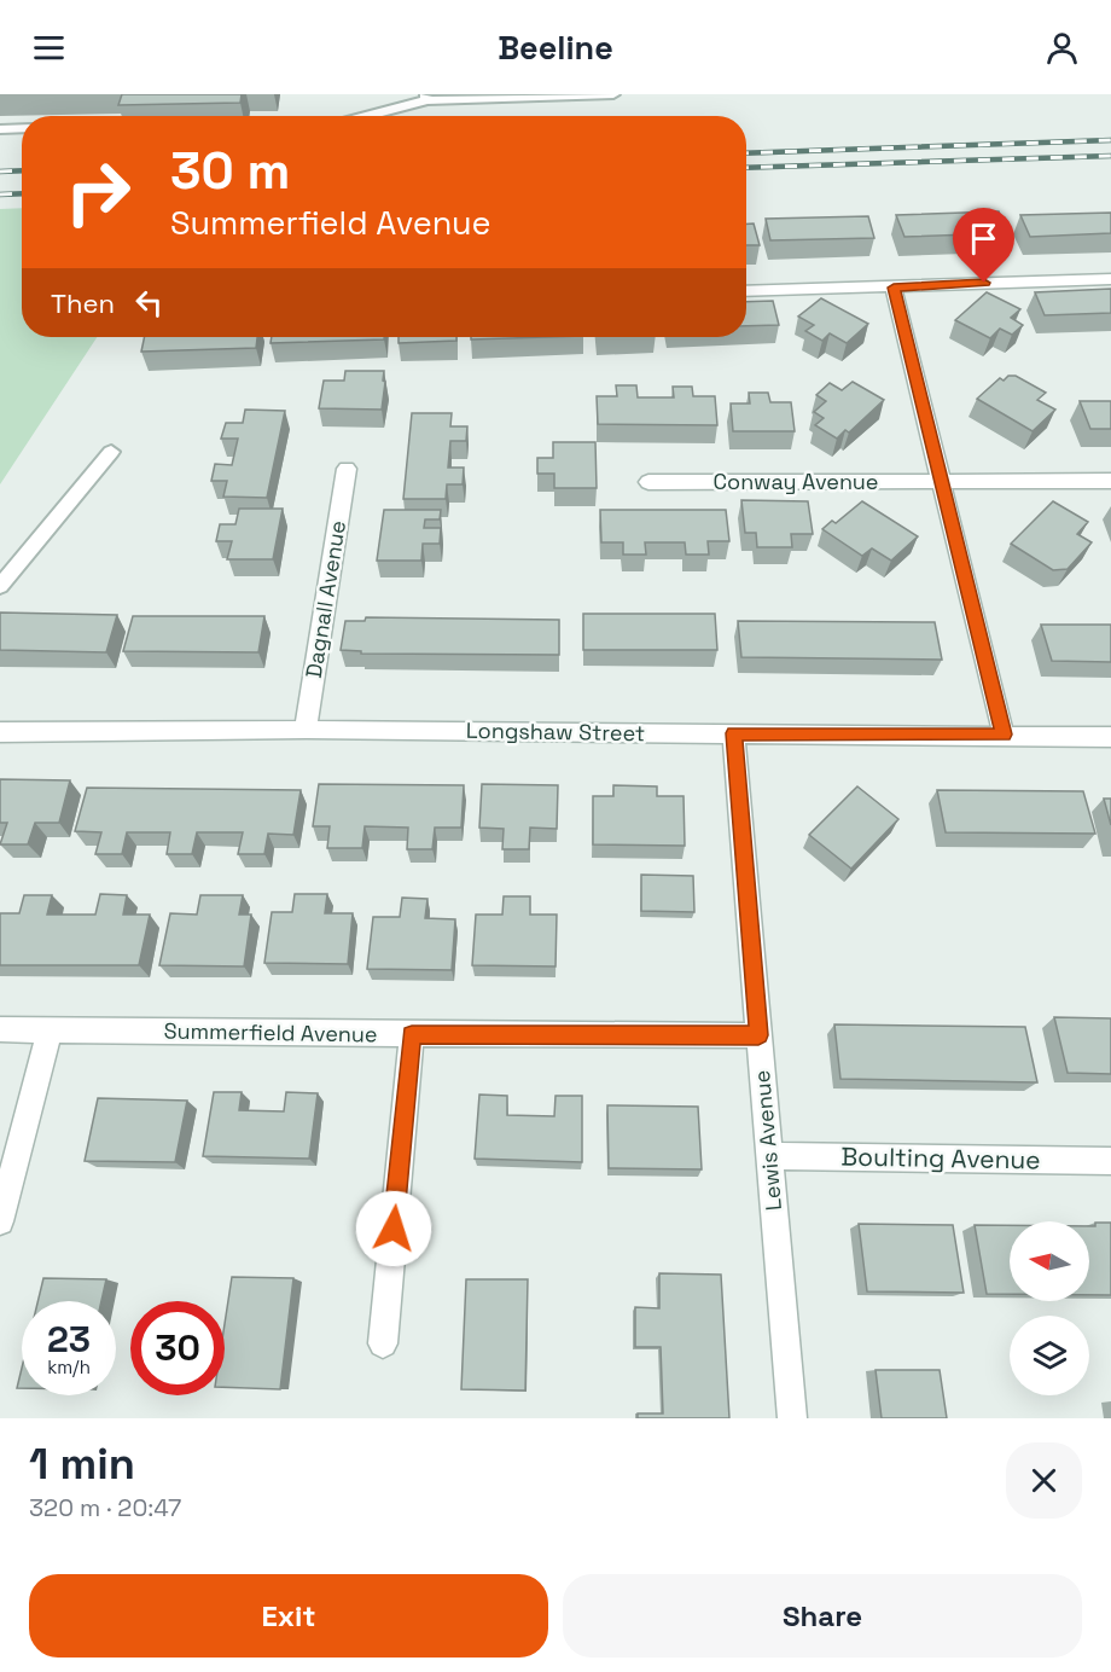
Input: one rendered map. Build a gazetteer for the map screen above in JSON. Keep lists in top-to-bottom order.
{
  "streets": {
    "street": [
      "Conway Avenue",
      "Dagnall Avenue",
      "Longshaw Street",
      "Summerfield Avenue",
      "Lewis Avenue",
      "Boulting Avenue"
    ]
  },
  "crossings": [
    ["Dagnall Avenue", "Longshaw Street"],
    ["Longshaw Street", "Lewis Avenue"],
    ["Summerfield Avenue", "Lewis Avenue"],
    ["Lewis Avenue", "Boulting Avenue"]
  ],
  "north": "left",
  "page": {
    "header": "Beeline",
    "turn": ["30 m", "Summerfield Avenue"],
    "then": "Then",
    "speed": "23 km/h",
    "limit": "30",
    "heading": ["1 min", "320 m · 20:47"],
    "buttons": ["Exit", "Share"]
  }
}
